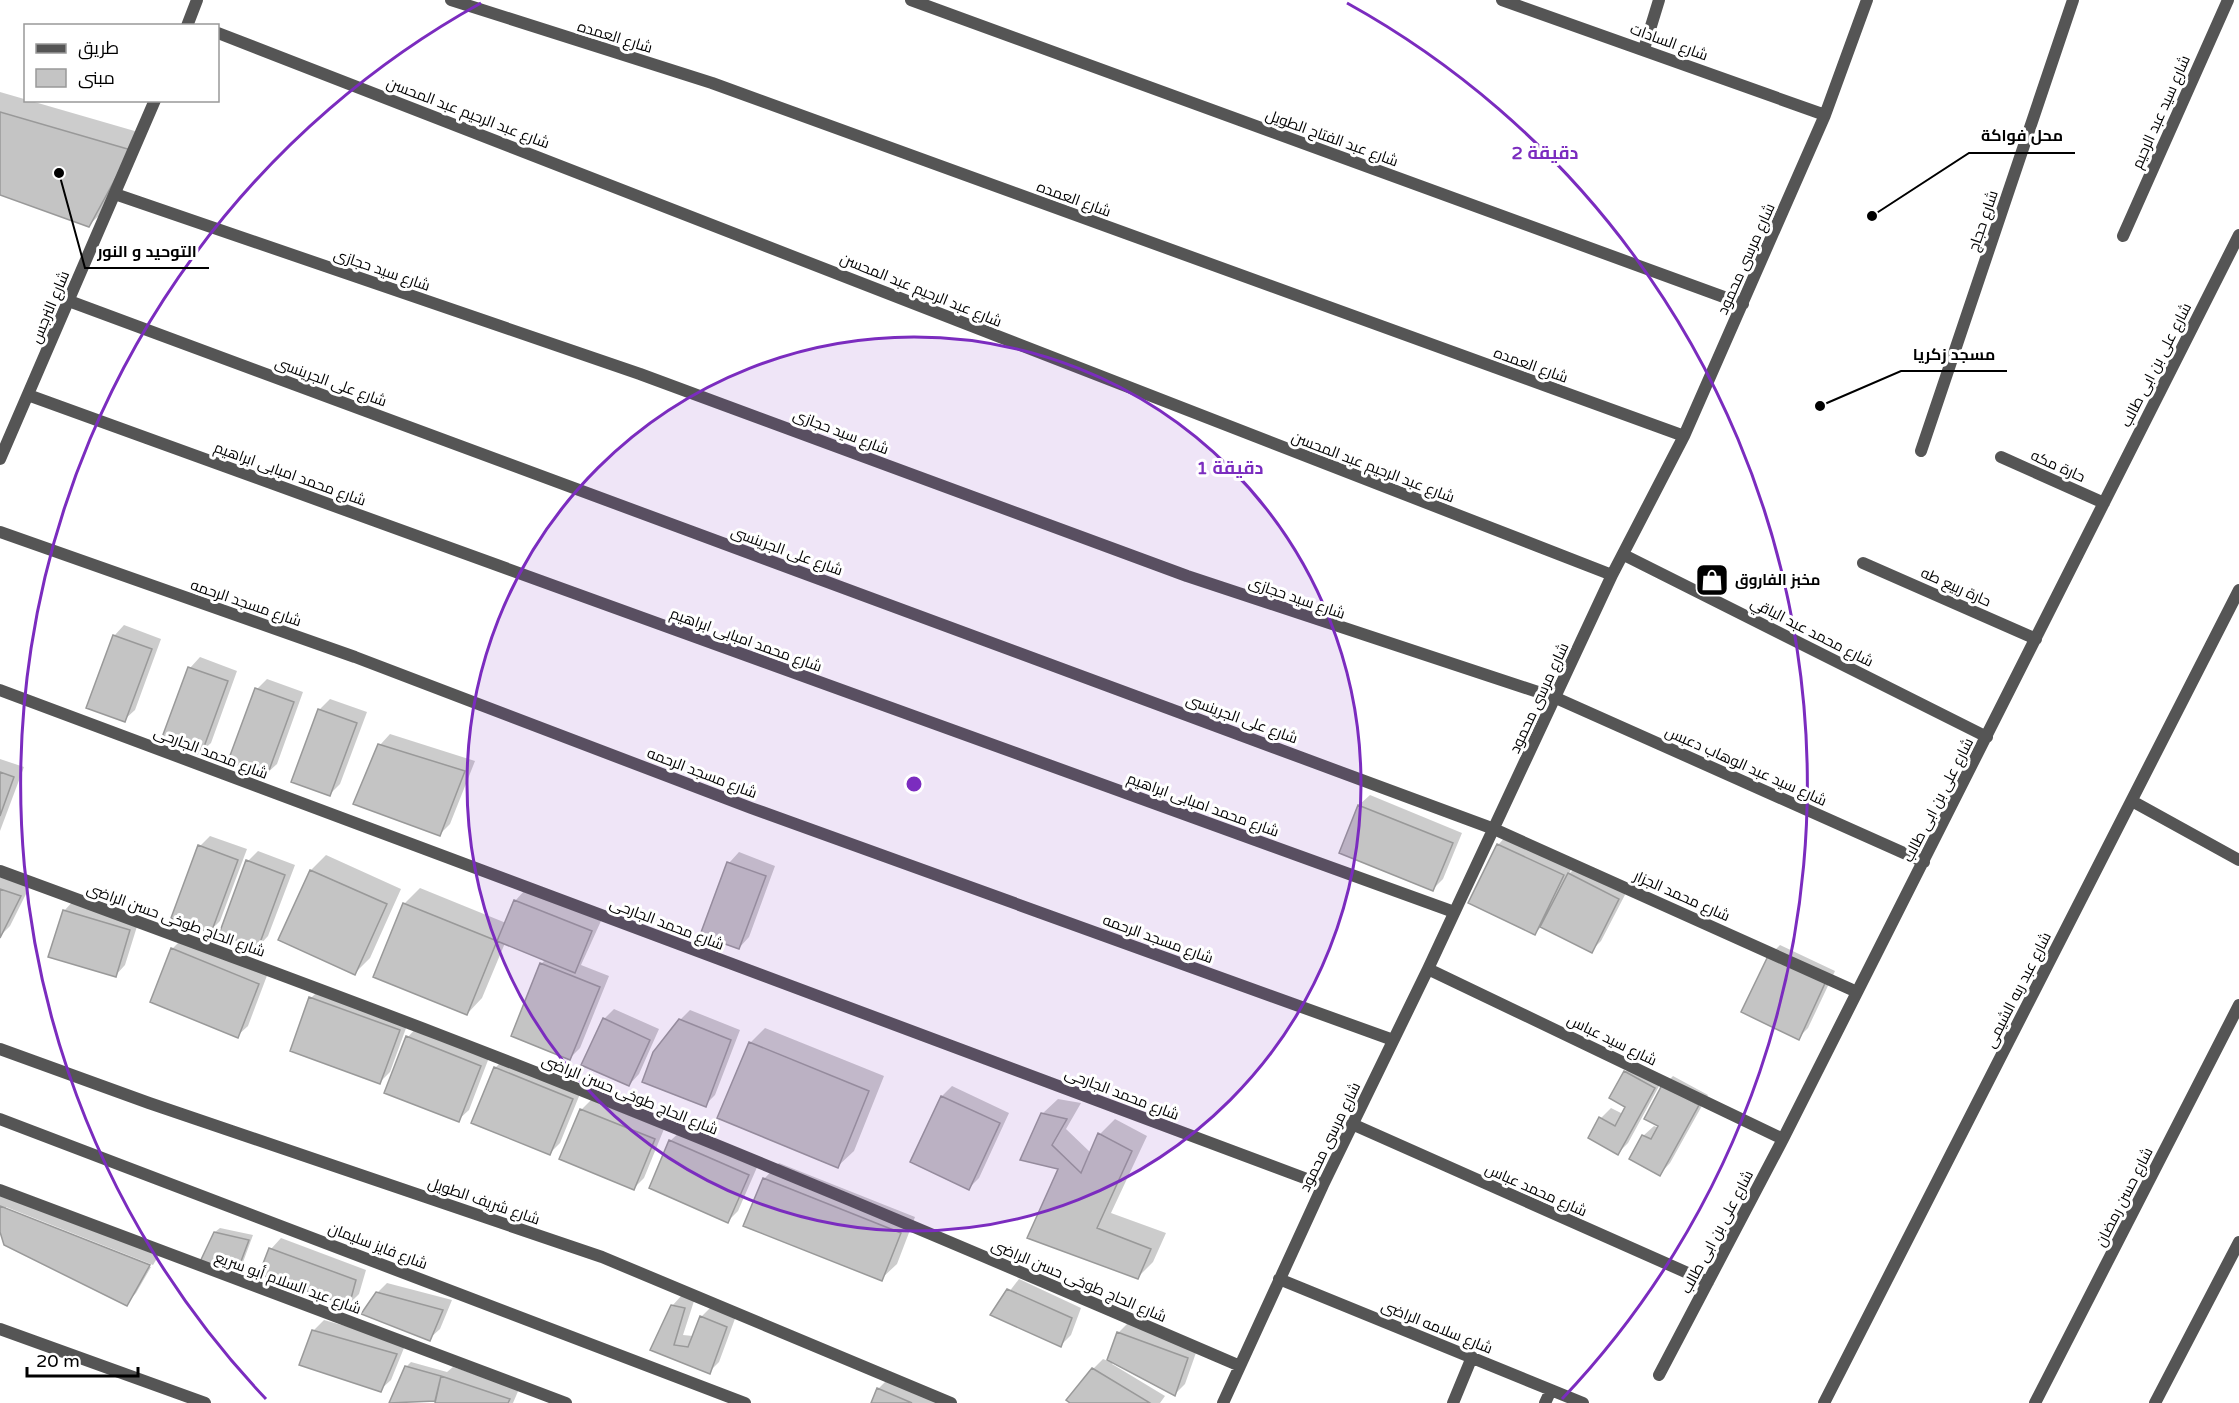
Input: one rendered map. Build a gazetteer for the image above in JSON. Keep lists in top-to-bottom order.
{
  "streets": {
    "street": [
      "شارع العمده",
      "شارع السادات",
      "شارع سيد عبد الرحيم",
      "شارع عبد الرحيم عبد المحسن",
      "شارع عبد الفتاح الطويل",
      "شارع حجاج",
      "شارع مرسى محمود",
      "شارع سيد حجازى",
      "شارع النرجس",
      "شارع على بن ابى طالب",
      "شارع على الجرينسى",
      "حارة مكه",
      "شارع محمد امبابى ابراهيم",
      "حارة ربيع طه",
      "شارع مسجد الرحمه",
      "شارع محمد عبد الباقي",
      "شارع محمد الجارحى",
      "شارع سيد عبد الوهاب دعبس",
      "شارع محمد الجزار",
      "شارع الحاج طوخى حسن الراضى",
      "شارع عبد ربه الشيمى",
      "شارع سيد عباس",
      "شارع محمد عباس",
      "شارع حسن رمضان",
      "شارع شريف الطويل",
      "شارع فايز سليمان",
      "شارع عبد السلام أبو سريع",
      "شارع سلامه الراضى"
    ]
  },
  "crossings": [
    ["شارع العمده", "شارع مرسى محمود"],
    ["شارع السادات", "شارع مرسى محمود"],
    ["شارع عبد الرحيم عبد المحسن", "شارع مرسى محمود"],
    ["شارع عبد الفتاح الطويل", "شارع مرسى محمود"],
    ["شارع مرسى محمود", "شارع سيد حجازى"],
    ["شارع مرسى محمود", "شارع على الجرينسى"],
    ["شارع مرسى محمود", "شارع محمد امبابى ابراهيم"],
    ["شارع مرسى محمود", "شارع مسجد الرحمه"],
    ["شارع مرسى محمود", "شارع محمد عبد الباقي"],
    ["شارع مرسى محمود", "شارع محمد الجارحى"],
    ["شارع مرسى محمود", "شارع سيد عبد الوهاب دعبس"],
    ["شارع مرسى محمود", "شارع محمد الجزار"],
    ["شارع مرسى محمود", "شارع الحاج طوخى حسن الراضى"],
    ["شارع مرسى محمود", "شارع سيد عباس"],
    ["شارع مرسى محمود", "شارع محمد عباس"],
    ["شارع مرسى محمود", "شارع سلامه الراضى"],
    ["شارع سيد حجازى", "شارع النرجس"],
    ["شارع سيد حجازى", "شارع سيد عبد الوهاب دعبس"],
    ["شارع النرجس", "شارع على الجرينسى"],
    ["شارع النرجس", "شارع محمد امبابى ابراهيم"],
    ["شارع على بن ابى طالب", "حارة مكه"],
    ["شارع على بن ابى طالب", "حارة ربيع طه"],
    ["شارع على بن ابى طالب", "شارع محمد عبد الباقي"],
    ["شارع على بن ابى طالب", "شارع سيد عبد الوهاب دعبس"],
    ["شارع على بن ابى طالب", "شارع محمد الجزار"],
    ["شارع على بن ابى طالب", "شارع سيد عباس"],
    ["شارع على بن ابى طالب", "شارع محمد عباس"],
    ["شارع على الجرينسى", "شارع محمد الجزار"]
  ],
  "places": {
    "other": ["التوحيد و النور", "محل فواكة", "مسجد زكريا"],
    "shop": ["مخبز الفاروق"]
  },
  "legend": ["طريق", "مبنى"],
  "scale_bar": "20 m",
  "rings": ["2 دقيقة", "1 دقيقة"]
}
